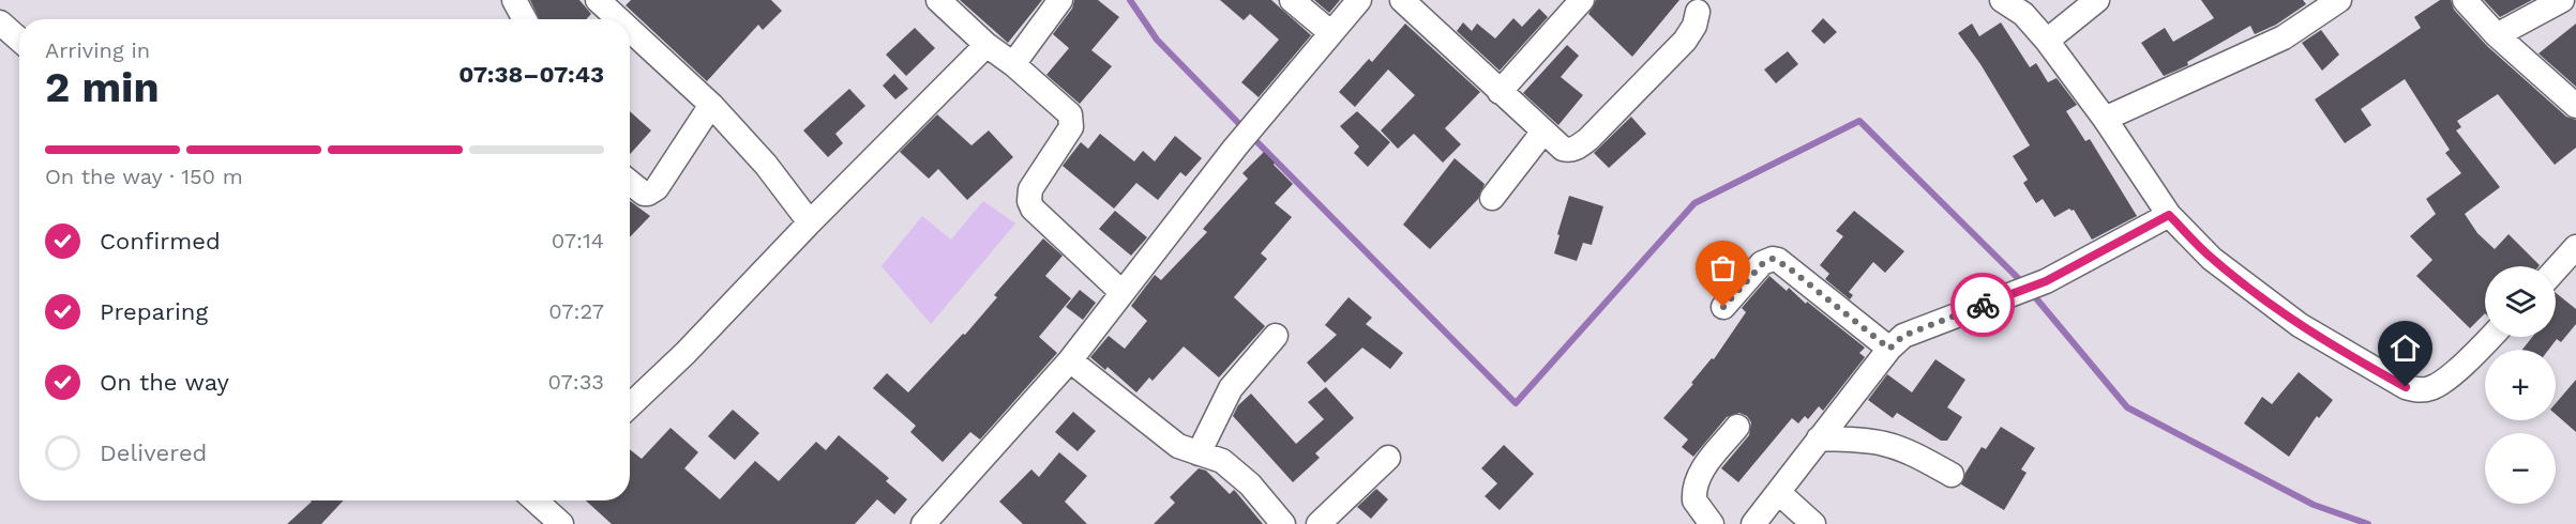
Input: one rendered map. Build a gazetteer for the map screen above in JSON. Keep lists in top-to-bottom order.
{
  "page": {
    "heading": ["2 min", "Arriving in", "07:38–07:43"],
    "bar": "On the way · 150 m",
    "list": [
      ["Confirmed", "07:14"],
      ["Preparing", "07:27"],
      ["On the way", "07:33"],
      "Delivered"
    ],
    "map_buttons": ["+", "−"]
  }
}
